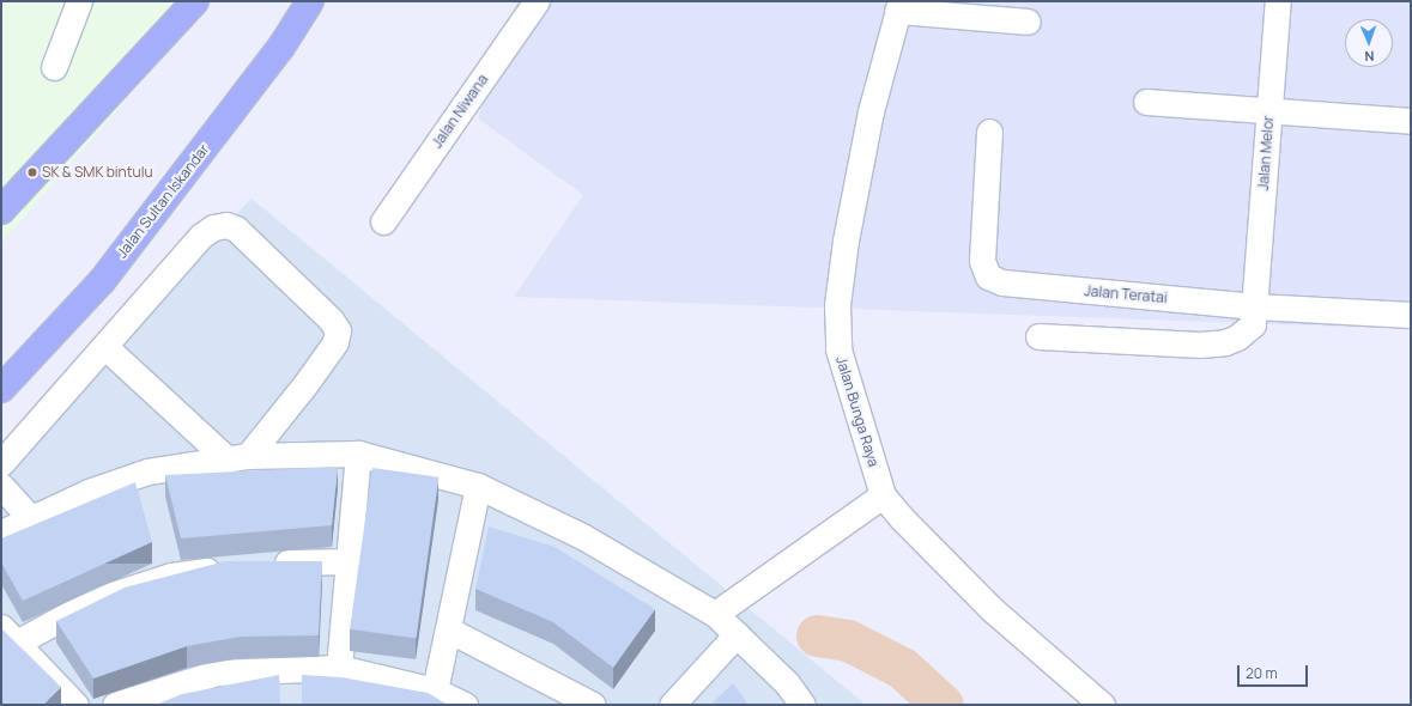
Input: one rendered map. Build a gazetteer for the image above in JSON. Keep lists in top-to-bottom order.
{
  "streets": {
    "main road": ["Jalan Sultan Iskandar"],
    "street": [
      "Jalan Niwana",
      "Jalan Melor",
      "Jalan Teratai",
      "Jalan Bunga Raya"
    ]
  },
  "crossings": [
    ["Jalan Melor", "Jalan Teratai"]
  ],
  "places": ["SK & SMK bintulu"],
  "scale_bar": "20 m",
  "north": "bottom"
}
